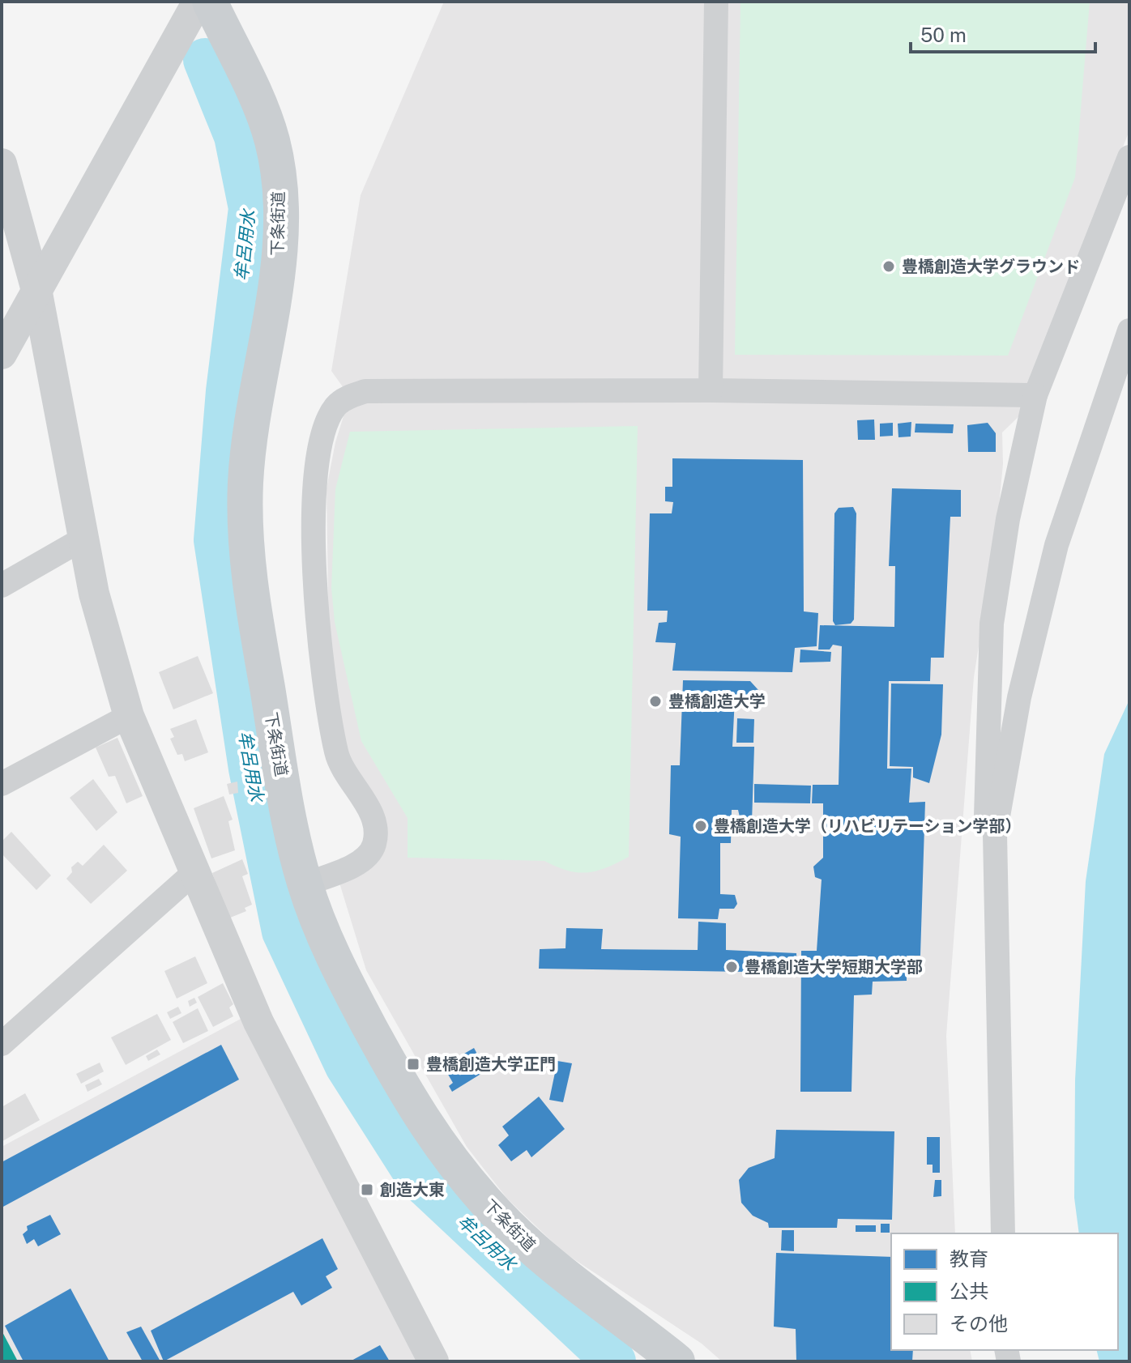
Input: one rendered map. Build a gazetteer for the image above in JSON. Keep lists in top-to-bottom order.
{
  "streets": {
    "main road": ["下条街道"]
  },
  "water": ["牟呂用水"],
  "places": {
    "other": [
      "豊橋創造大学グラウンド",
      "豊橋創造大学",
      "豊橋創造大学（リハビリテーション学部）",
      "豊橋創造大学短期大学部"
    ],
    "transit": ["豊橋創造大学正門", "創造大東"]
  },
  "legend": ["教育", "公共", "その他"],
  "scale_bar": "50 m"
}
